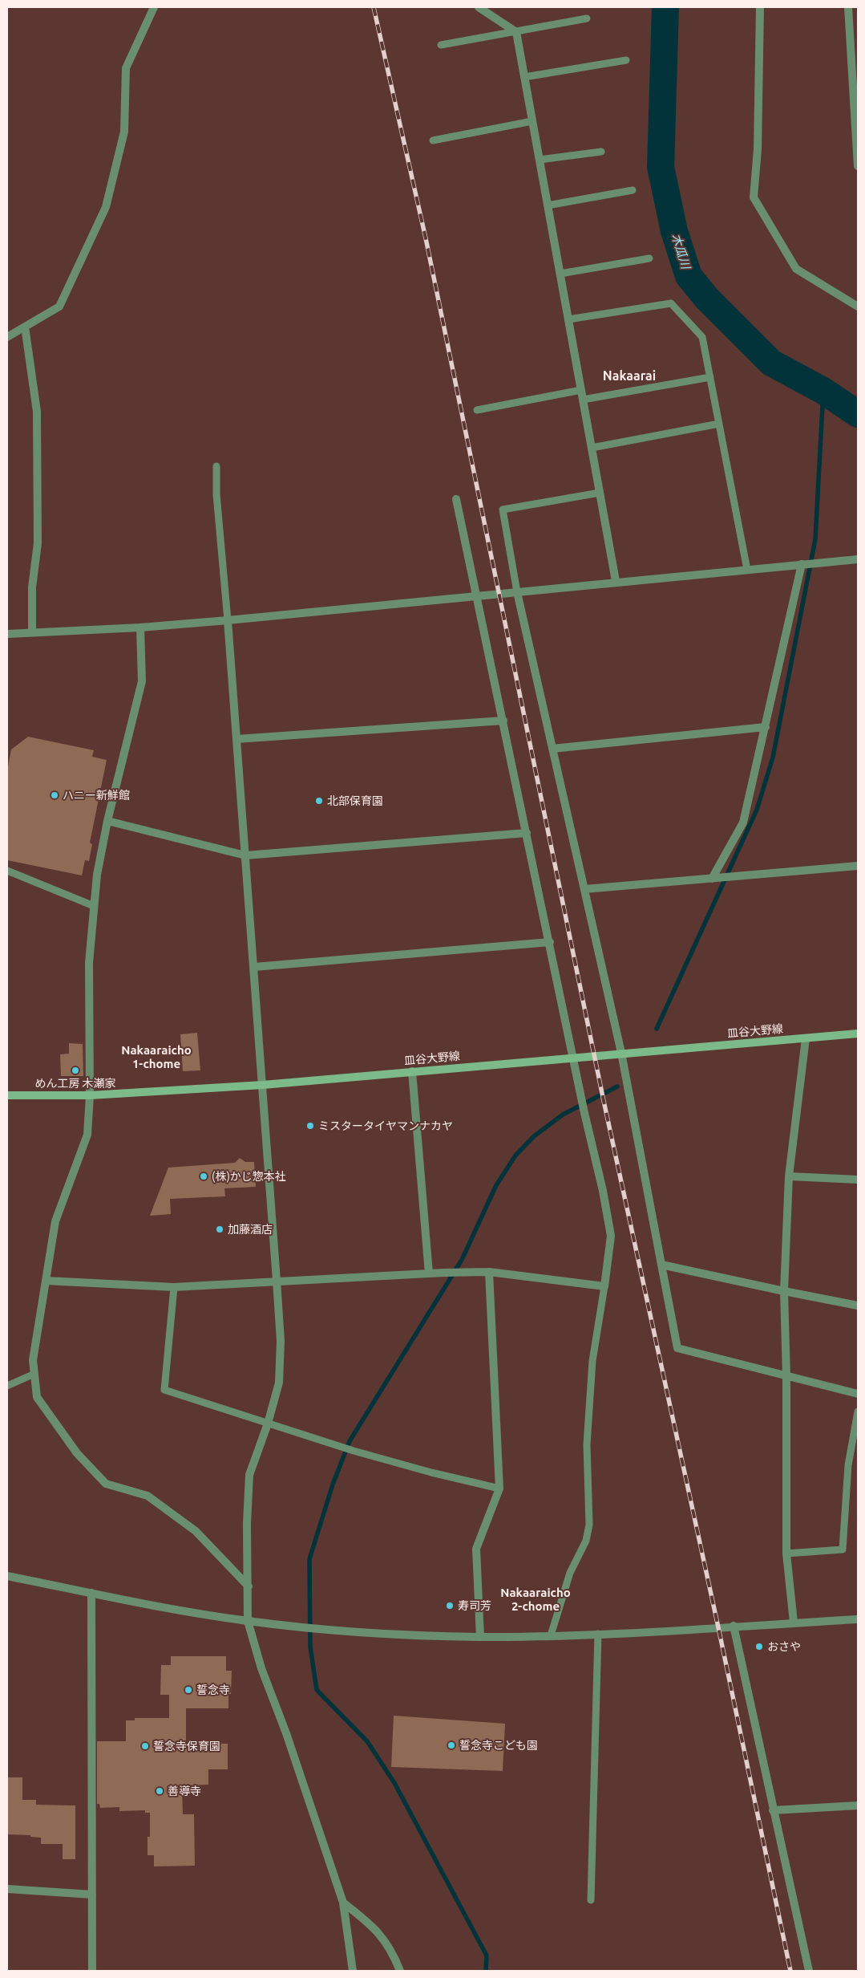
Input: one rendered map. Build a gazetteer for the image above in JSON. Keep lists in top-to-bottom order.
{
  "streets": {
    "main road": ["皿谷大野線"]
  },
  "districts": ["Nakaarai", "Nakaaraicho 1-chome", "Nakaaraicho 2-chome"],
  "water": ["木瓜川"],
  "places": [
    "ハニー新鮮館",
    "北部保育園",
    "めん工房 木瀬家",
    "ミスタータイヤマンナカヤ",
    "(株)かじ惣本社",
    "加藤酒店",
    "寿司芳",
    "おさや",
    "誓念寺",
    "誓念寺こども園",
    "誓念寺保育園",
    "善導寺"
  ]
}
